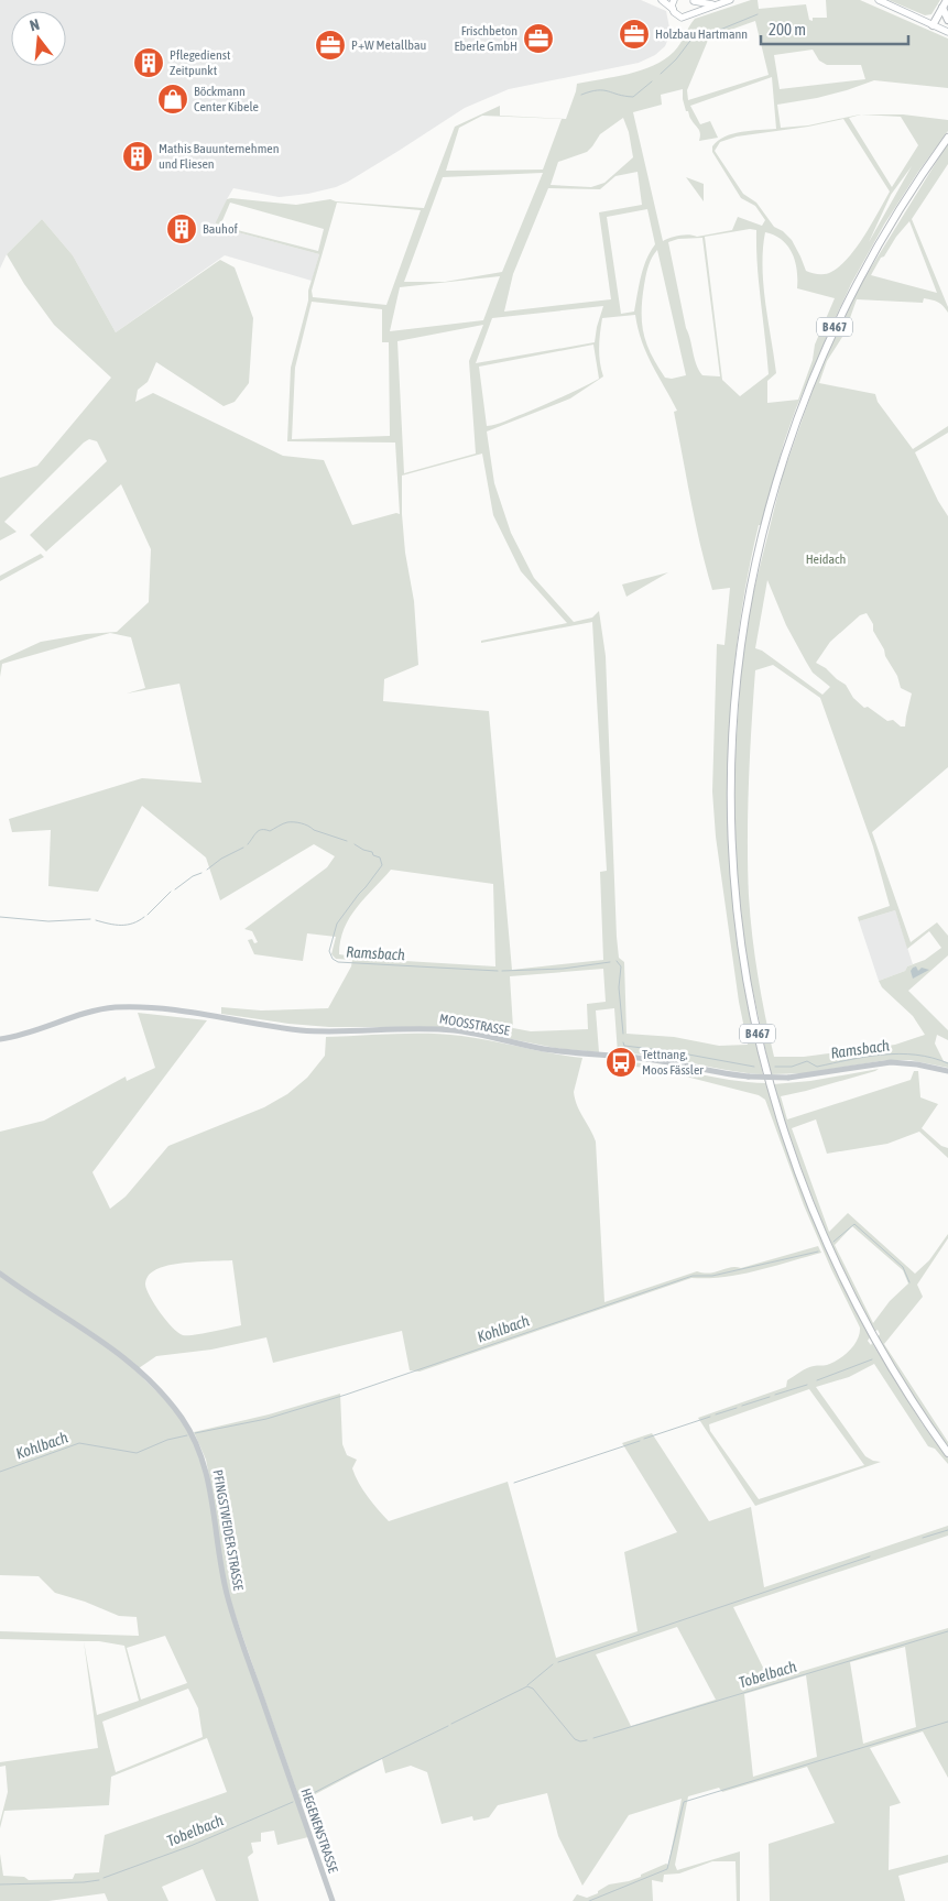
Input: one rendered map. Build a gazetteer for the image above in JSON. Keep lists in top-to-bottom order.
{
  "streets": {
    "main road": ["B 467"],
    "street": ["MOOSSTRASSE", "PFINGSTWEIDER STRASSE", "HEGENENSTRASSE"]
  },
  "crossings": [
    ["PFINGSTWEIDER STRASSE", "HEGENENSTRASSE"]
  ],
  "water": ["Ramsbach", "Kohlbach", "Tobelbach"],
  "parks": ["Heidach"],
  "places": {
    "office": ["Holzbau Hartmann", "Frischbeton Eberle GmbH", "P+W Metallbau"],
    "building": ["Pflegedienst Zeitpunkt", "Mathis Bauunternehmen und Fliesen", "Bauhof"],
    "shop": ["Böckmann Center Kibele"],
    "bus stop": ["Tettnang, Moos Fässler"]
  },
  "scale_bar": "200 m",
  "north": "top"
}
